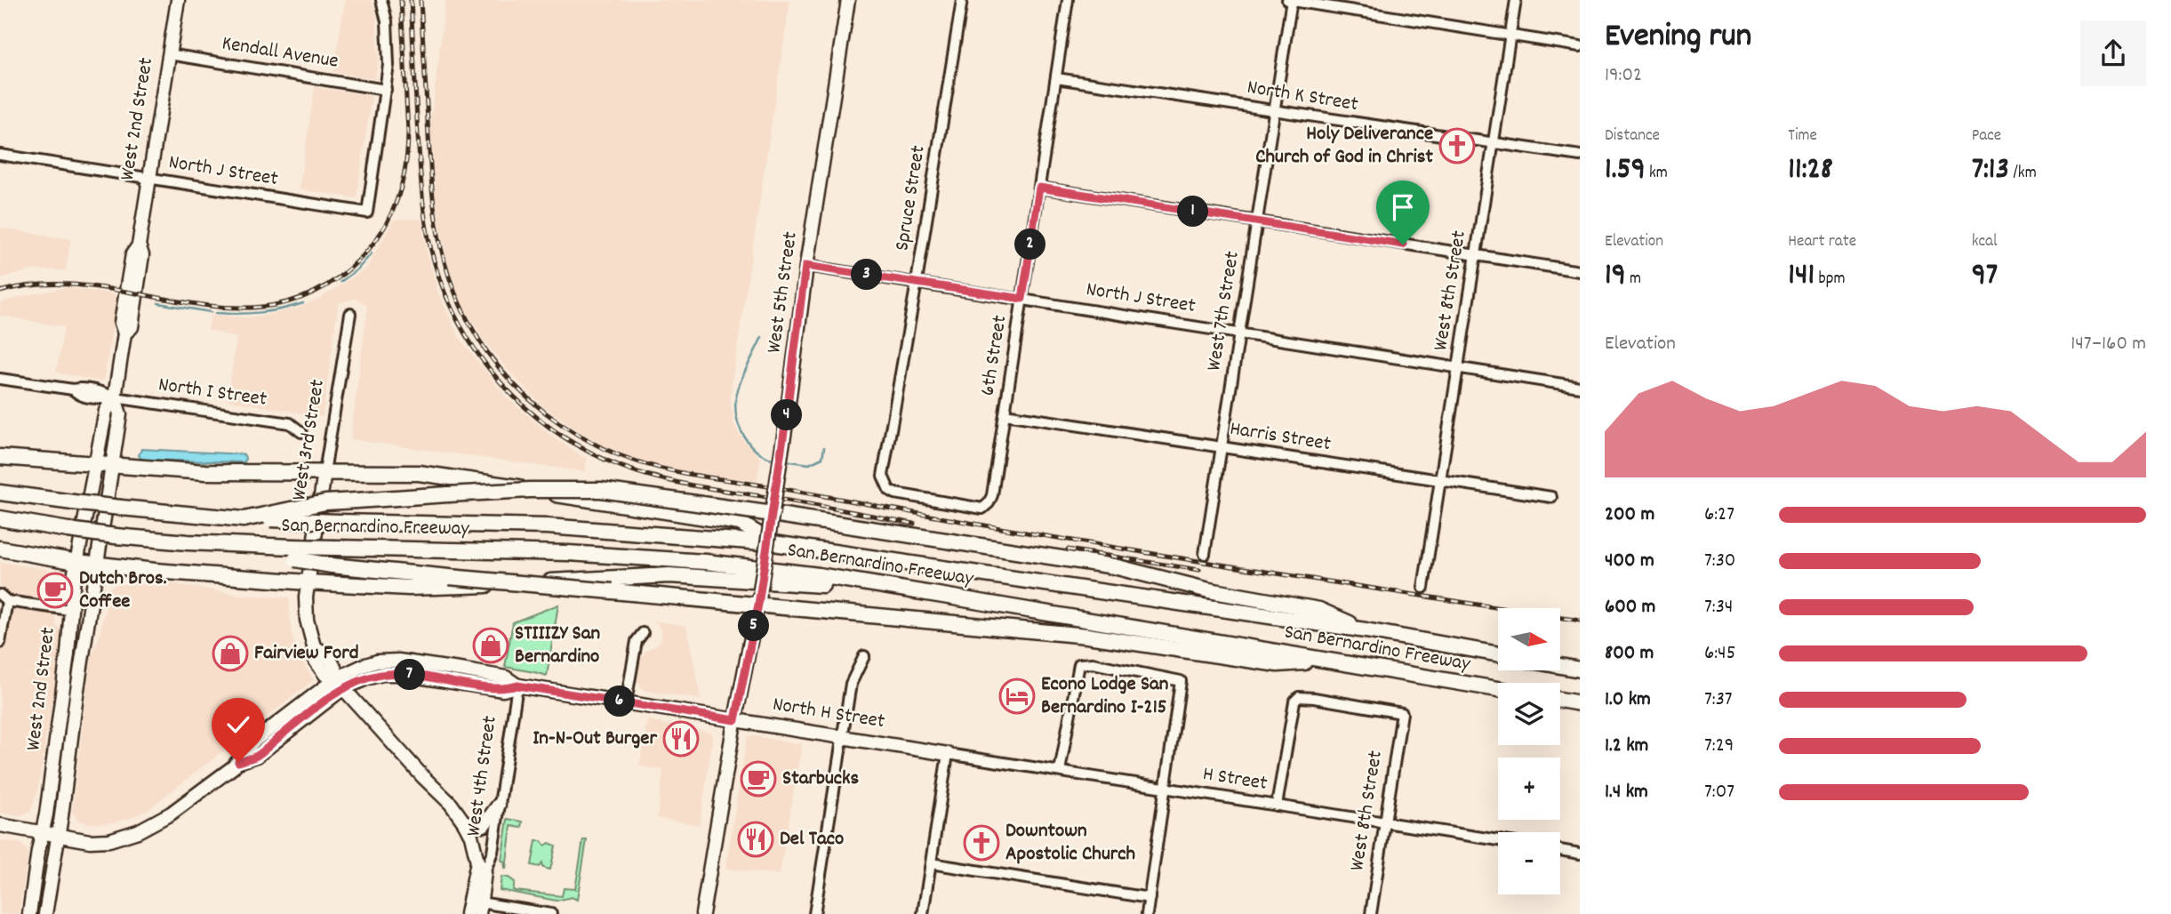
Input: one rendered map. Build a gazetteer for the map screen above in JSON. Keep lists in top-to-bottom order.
{
  "streets": {
    "highway": ["San Bernardino Freeway"],
    "main road": [
      "West 2nd Street",
      "West 5th Street",
      "West 3rd Street",
      "North H Street"
    ],
    "street": [
      "Kendall Avenue",
      "North K Street",
      "North J Street",
      "Spruce Street",
      "West 8th Street",
      "West 7th Street",
      "6th Street",
      "North I Street",
      "Harris Street",
      "West 4th Street",
      "H Street"
    ]
  },
  "crossings": [
    ["Kendall Avenue", "West 2nd Street"],
    ["Kendall Avenue", "North J Street"],
    ["North K Street", "West 8th Street"],
    ["North K Street", "West 7th Street"],
    ["North K Street", "6th Street"],
    ["West 2nd Street", "North J Street"],
    ["West 2nd Street", "North I Street"],
    ["West 2nd Street", "North H Street"],
    ["North J Street", "Spruce Street"],
    ["North J Street", "West 8th Street"],
    ["North J Street", "West 5th Street"],
    ["North J Street", "West 7th Street"],
    ["North J Street", "6th Street"],
    ["Spruce Street", "6th Street"],
    ["West 8th Street", "Harris Street"],
    ["West 8th Street", "H Street"],
    ["West 5th Street", "North H Street"],
    ["West 7th Street", "Harris Street"],
    ["6th Street", "Harris Street"],
    ["West 3rd Street", "North H Street"],
    ["West 3rd Street", "West 4th Street"],
    ["North H Street", "West 4th Street"],
    ["North H Street", "H Street"]
  ],
  "places": {
    "church": ["Holy Deliverance Church of God in Christ", "Downtown Apostolic Church"],
    "cafe": ["Dutch Bros. Coffee", "Starbucks"],
    "shop": ["STIIIZY San Bernardino", "Fairview Ford"],
    "hotel": ["Econo Lodge San Bernardino I-215"],
    "restaurant": ["In-N-Out Burger", "Del Taco"]
  },
  "north": "right",
  "page": {
    "heading": ["Evening run", "19:02"],
    "stats": [
      ["Distance", "1.59 km"],
      ["Time", "11:28"],
      ["Pace", "7:13 /km"],
      ["Elevation", "19 m"],
      ["Heart rate", "141 bpm"],
      ["kcal", "97"]
    ],
    "pins": [
      "1",
      "2",
      "3",
      "4",
      "5",
      "7",
      "6"
    ],
    "chart": ["Elevation", "147–160 m"],
    "list": [
      {
        "name": "200 m",
        "note": "6:27"
      },
      {
        "name": "400 m",
        "note": "7:30"
      },
      {
        "name": "600 m",
        "note": "7:34"
      },
      {
        "name": "800 m",
        "note": "6:45"
      },
      {
        "name": "1.0 km",
        "note": "7:37"
      },
      {
        "name": "1.2 km",
        "note": "7:29"
      },
      {
        "name": "1.4 km",
        "note": "7:07"
      }
    ],
    "map_buttons": ["+", "−"]
  }
}
